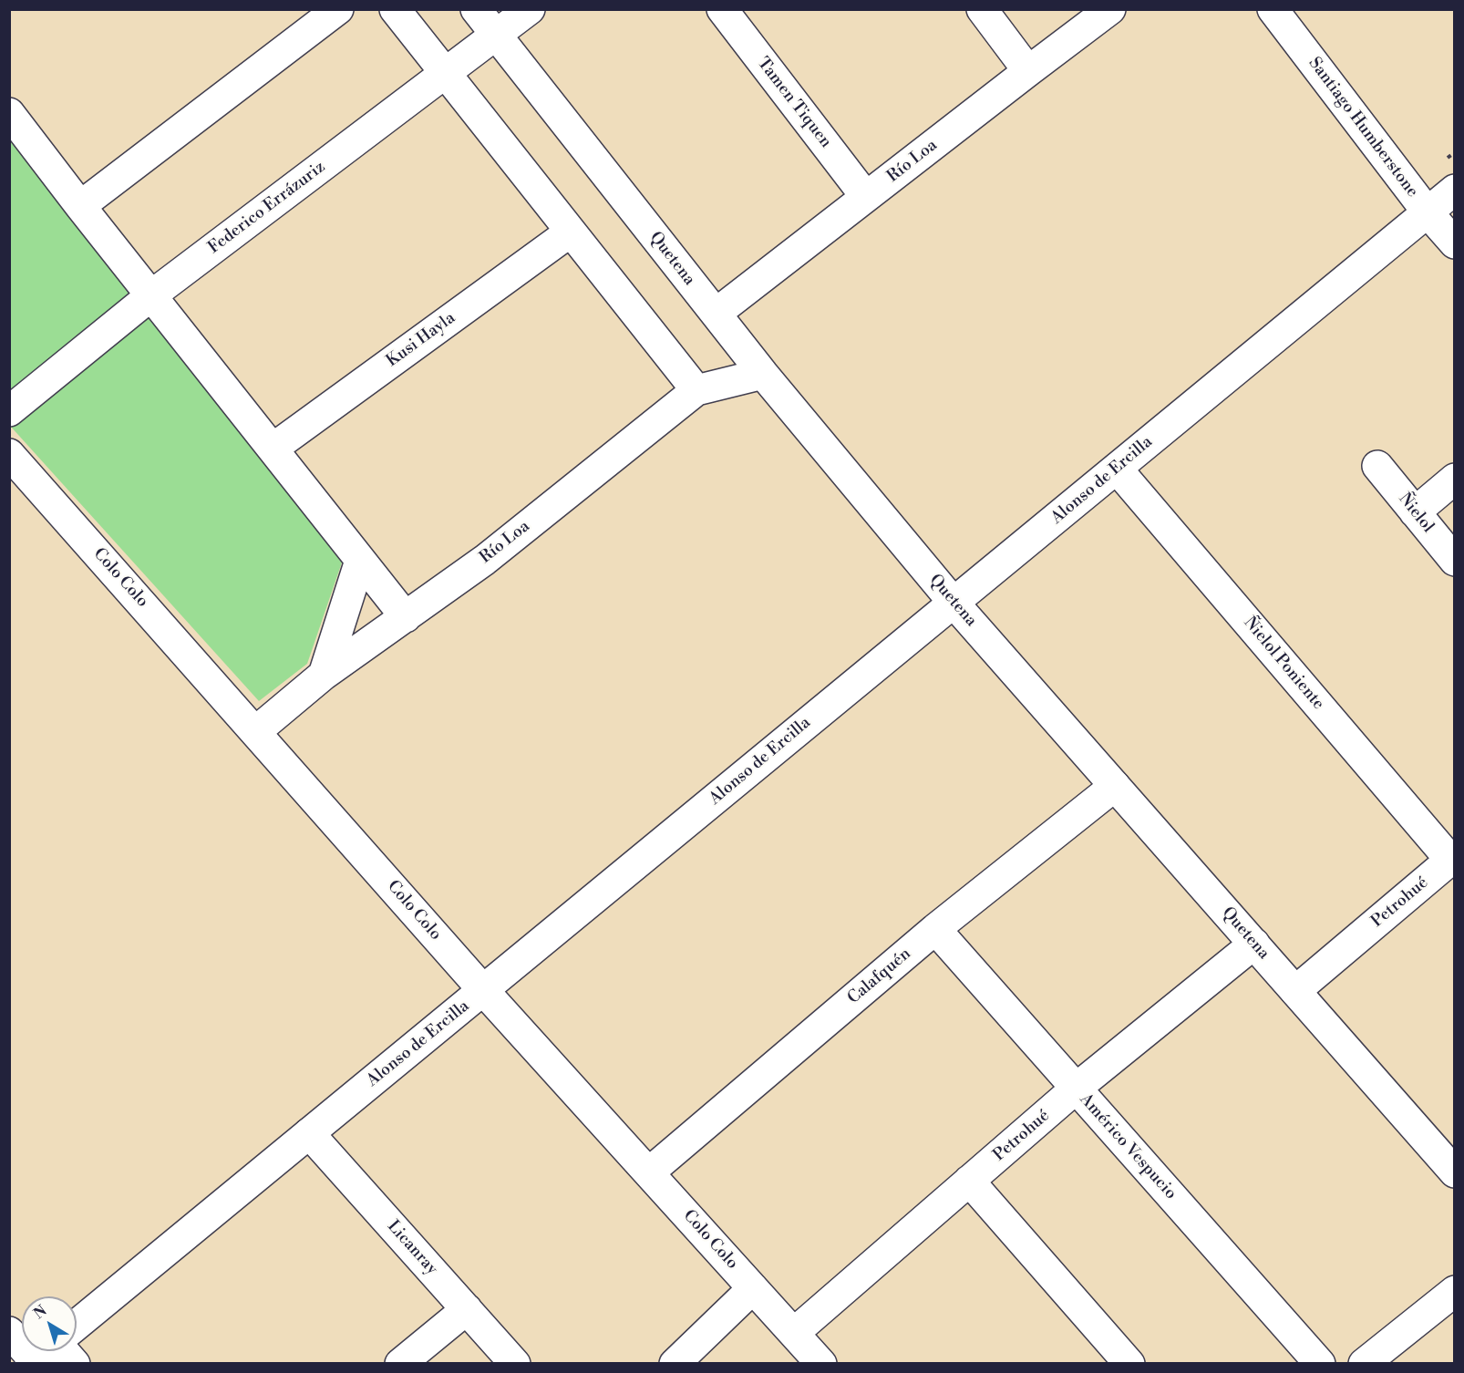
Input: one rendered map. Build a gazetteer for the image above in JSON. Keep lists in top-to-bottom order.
{
  "streets": {
    "street": [
      "Tamen Tiquen",
      "Santiago Humberstone",
      "Río Loa",
      "Federico Errázuriz",
      "Quetena",
      "Kusi Hayla",
      "Alonso de Ercilla",
      "Ñielol",
      "Colo Colo",
      "Ñielol Poniente",
      "Petrohué",
      "Calafquén",
      "Américo Vespucio",
      "Licanray"
    ]
  },
  "crossings": [
    ["Tamen Tiquen", "Río Loa"],
    ["Santiago Humberstone", "Alonso de Ercilla"],
    ["Río Loa", "Quetena"],
    ["Río Loa", "Colo Colo"],
    ["Federico Errázuriz", "Quetena"],
    ["Quetena", "Alonso de Ercilla"],
    ["Quetena", "Petrohué"],
    ["Quetena", "Calafquén"],
    ["Alonso de Ercilla", "Colo Colo"],
    ["Alonso de Ercilla", "Ñielol Poniente"],
    ["Alonso de Ercilla", "Licanray"],
    ["Colo Colo", "Petrohué"],
    ["Colo Colo", "Calafquén"],
    ["Ñielol Poniente", "Petrohué"],
    ["Petrohué", "Américo Vespucio"],
    ["Calafquén", "Américo Vespucio"]
  ],
  "north": "top left"
}
